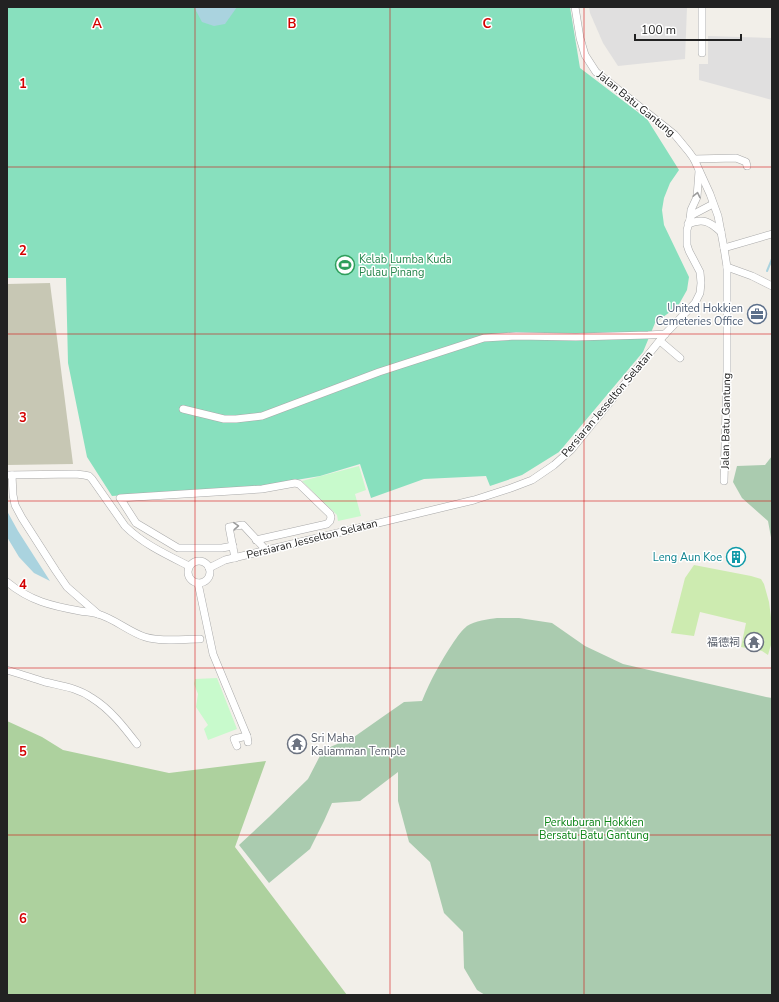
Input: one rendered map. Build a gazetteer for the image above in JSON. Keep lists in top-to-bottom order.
{
  "streets": {
    "street": ["Jalan Batu Gantung", "Persiaran Jesselton Selatan"]
  },
  "crossings": [
    ["Jalan Batu Gantung", "Persiaran Jesselton Selatan"]
  ],
  "parks": ["Perkuburan Hokkien Bersatu Batu Gantung"],
  "places": {
    "sports": ["Kelab Lumba Kuda Pulau Pinang"],
    "office": ["United Hokkien Cemeteries Office"],
    "building": ["Leng Aun Koe"],
    "temple": ["福德祠", "Sri Maha Kaliamman Temple"]
  },
  "scale_bar": "100 m",
  "grid": {
    "columns": ["A", "B", "C"],
    "rows": [
      "1",
      "2",
      "3",
      "4",
      "5",
      "6"
    ]
  }
}
